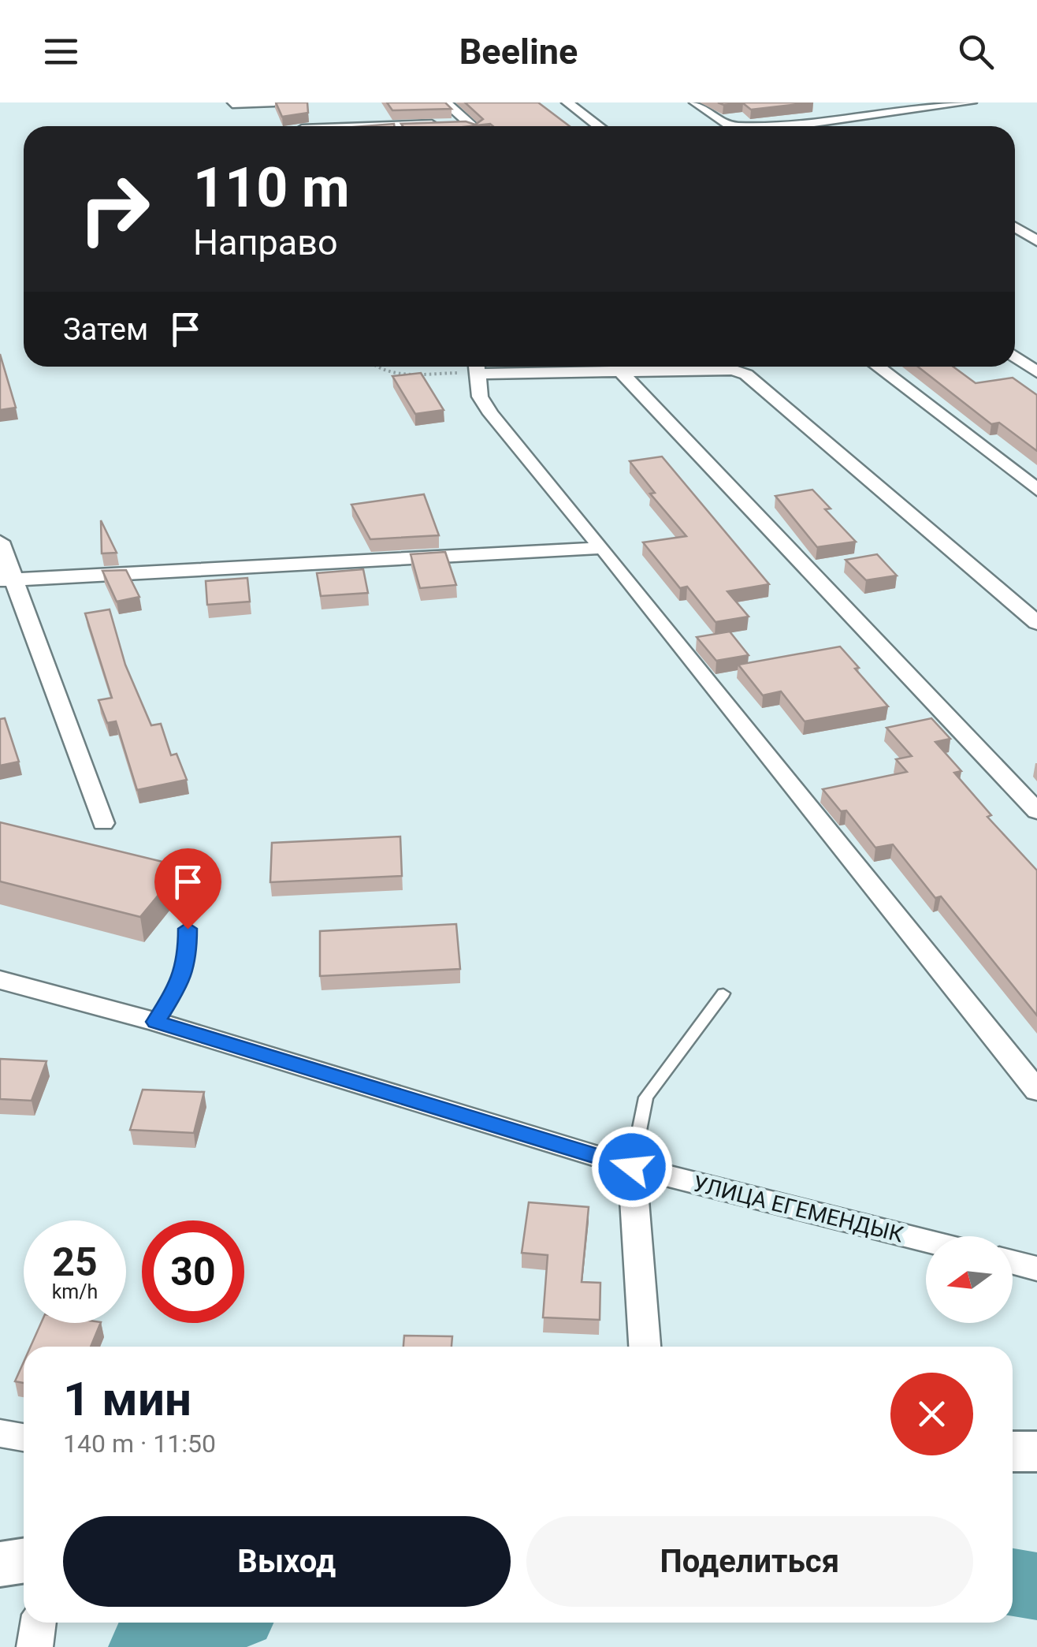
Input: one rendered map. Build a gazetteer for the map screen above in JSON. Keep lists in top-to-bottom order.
{
  "streets": {
    "street": ["УЛИЦА ЕГЕМЕНДЫК"]
  },
  "north": "left",
  "page": {
    "header": "Beeline",
    "turn": ["110 m", "Направо"],
    "then": "Затем",
    "speed": "25 km/h",
    "limit": "30",
    "heading": ["1 мин", "140 m · 11:50"],
    "buttons": ["Выход", "Поделиться"]
  }
}
